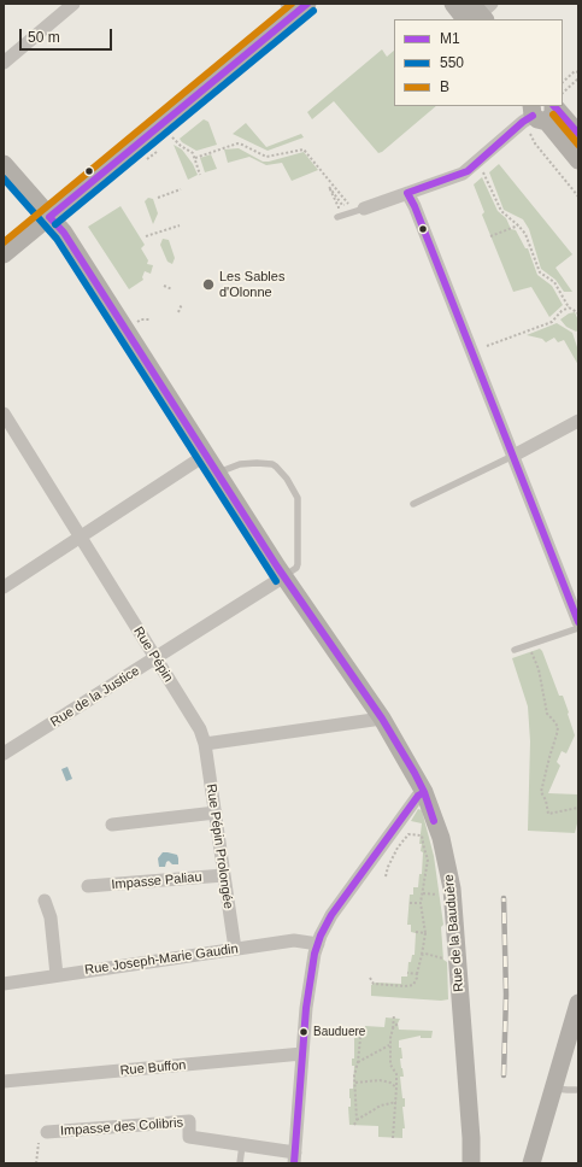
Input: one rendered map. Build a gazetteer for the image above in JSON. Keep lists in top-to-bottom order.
{
  "streets": {
    "street": [
      "Rue Pépin",
      "Rue de la Justice",
      "Rue Pépin Prolongée",
      "Impasse Paliau",
      "Rue de la Bauduère",
      "Rue Joseph-Marie Gaudin",
      "Rue Buffon",
      "Impasse des Colibris"
    ]
  },
  "crossings": [
    ["Rue Pépin", "Rue de la Justice"],
    ["Rue Pépin", "Rue Pépin Prolongée"],
    ["Rue de la Justice", "Rue de la Bauduère"],
    ["Rue Pépin Prolongée", "Impasse Paliau"],
    ["Rue Pépin Prolongée", "Rue Joseph-Marie Gaudin"]
  ],
  "places": ["Les Sables d'Olonne", "Bauduere"],
  "lines": ["transit line M1", "transit line B", "transit line 550"],
  "legend": ["M1", "550", "B"],
  "scale_bar": "50 m"
}
